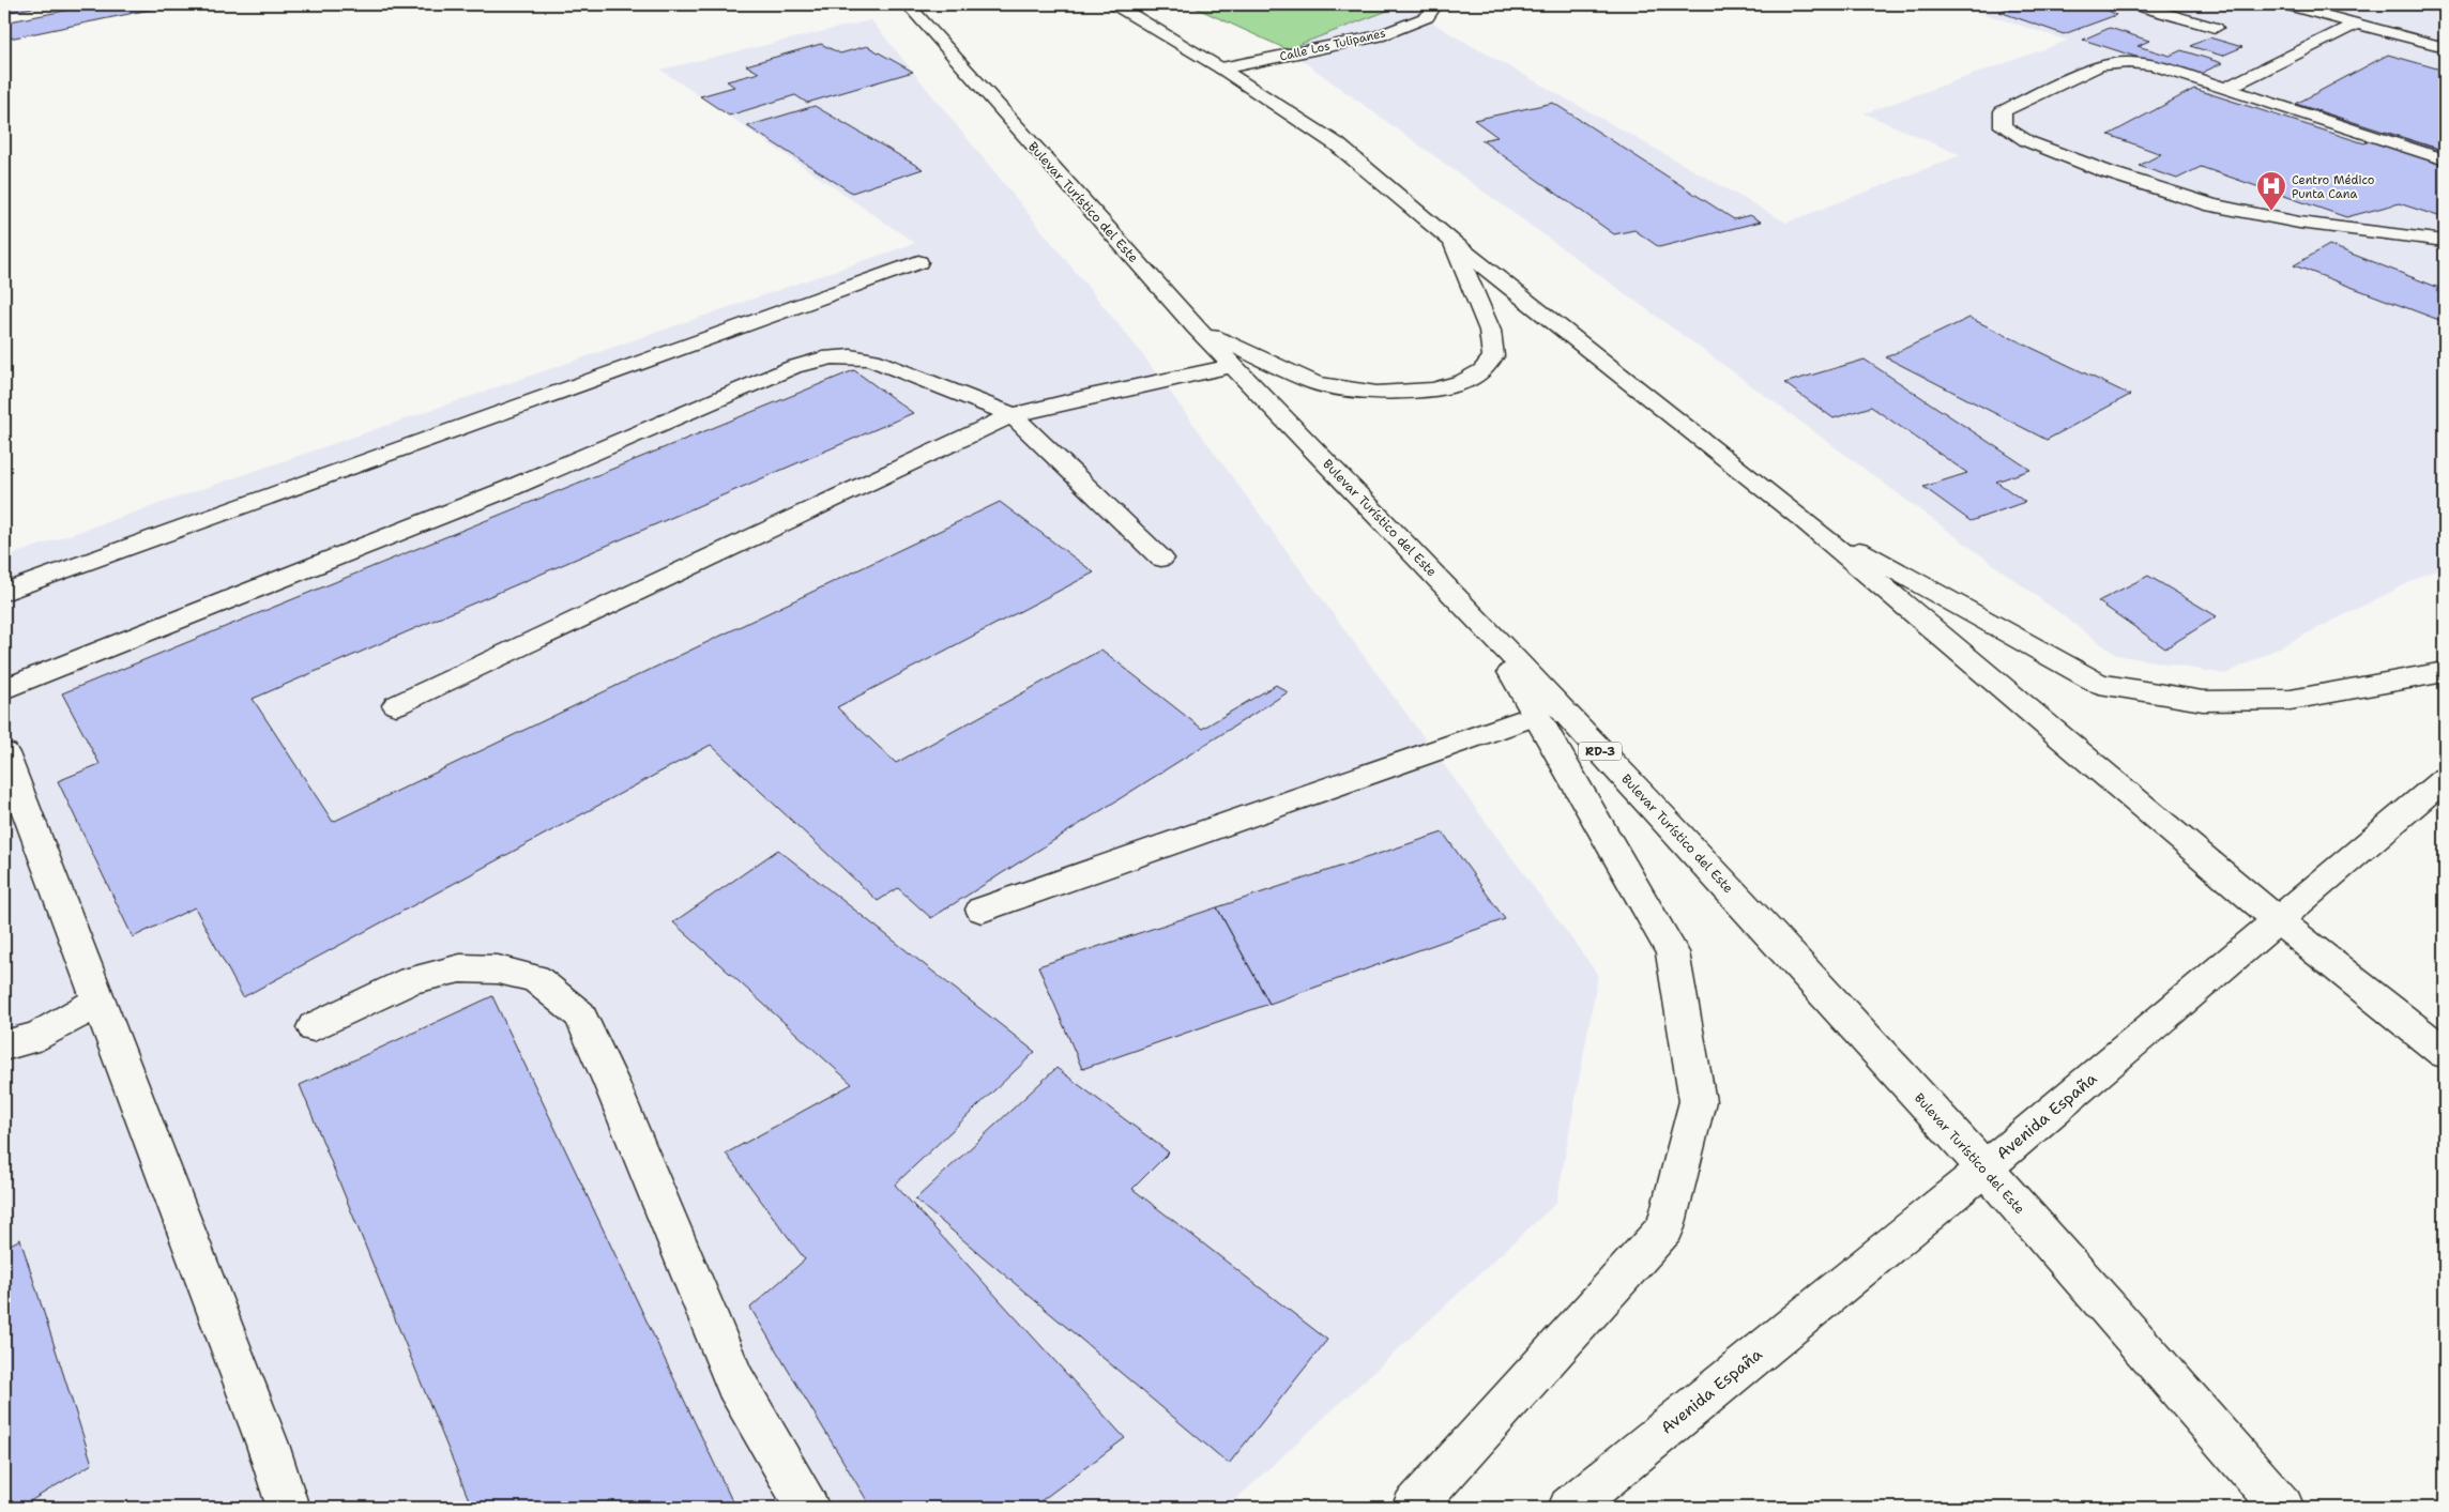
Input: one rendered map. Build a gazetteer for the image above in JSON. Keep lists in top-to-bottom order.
{
  "streets": {
    "main road": [
      "Calle Los Tulipanes",
      "Bulevar Turístico del Este",
      "RD-3",
      "Avenida España"
    ]
  },
  "crossings": [
    ["Bulevar Turístico del Este", "Avenida España"]
  ],
  "places": {
    "hospital": ["Centro Médico Punta Cana"]
  }
}
